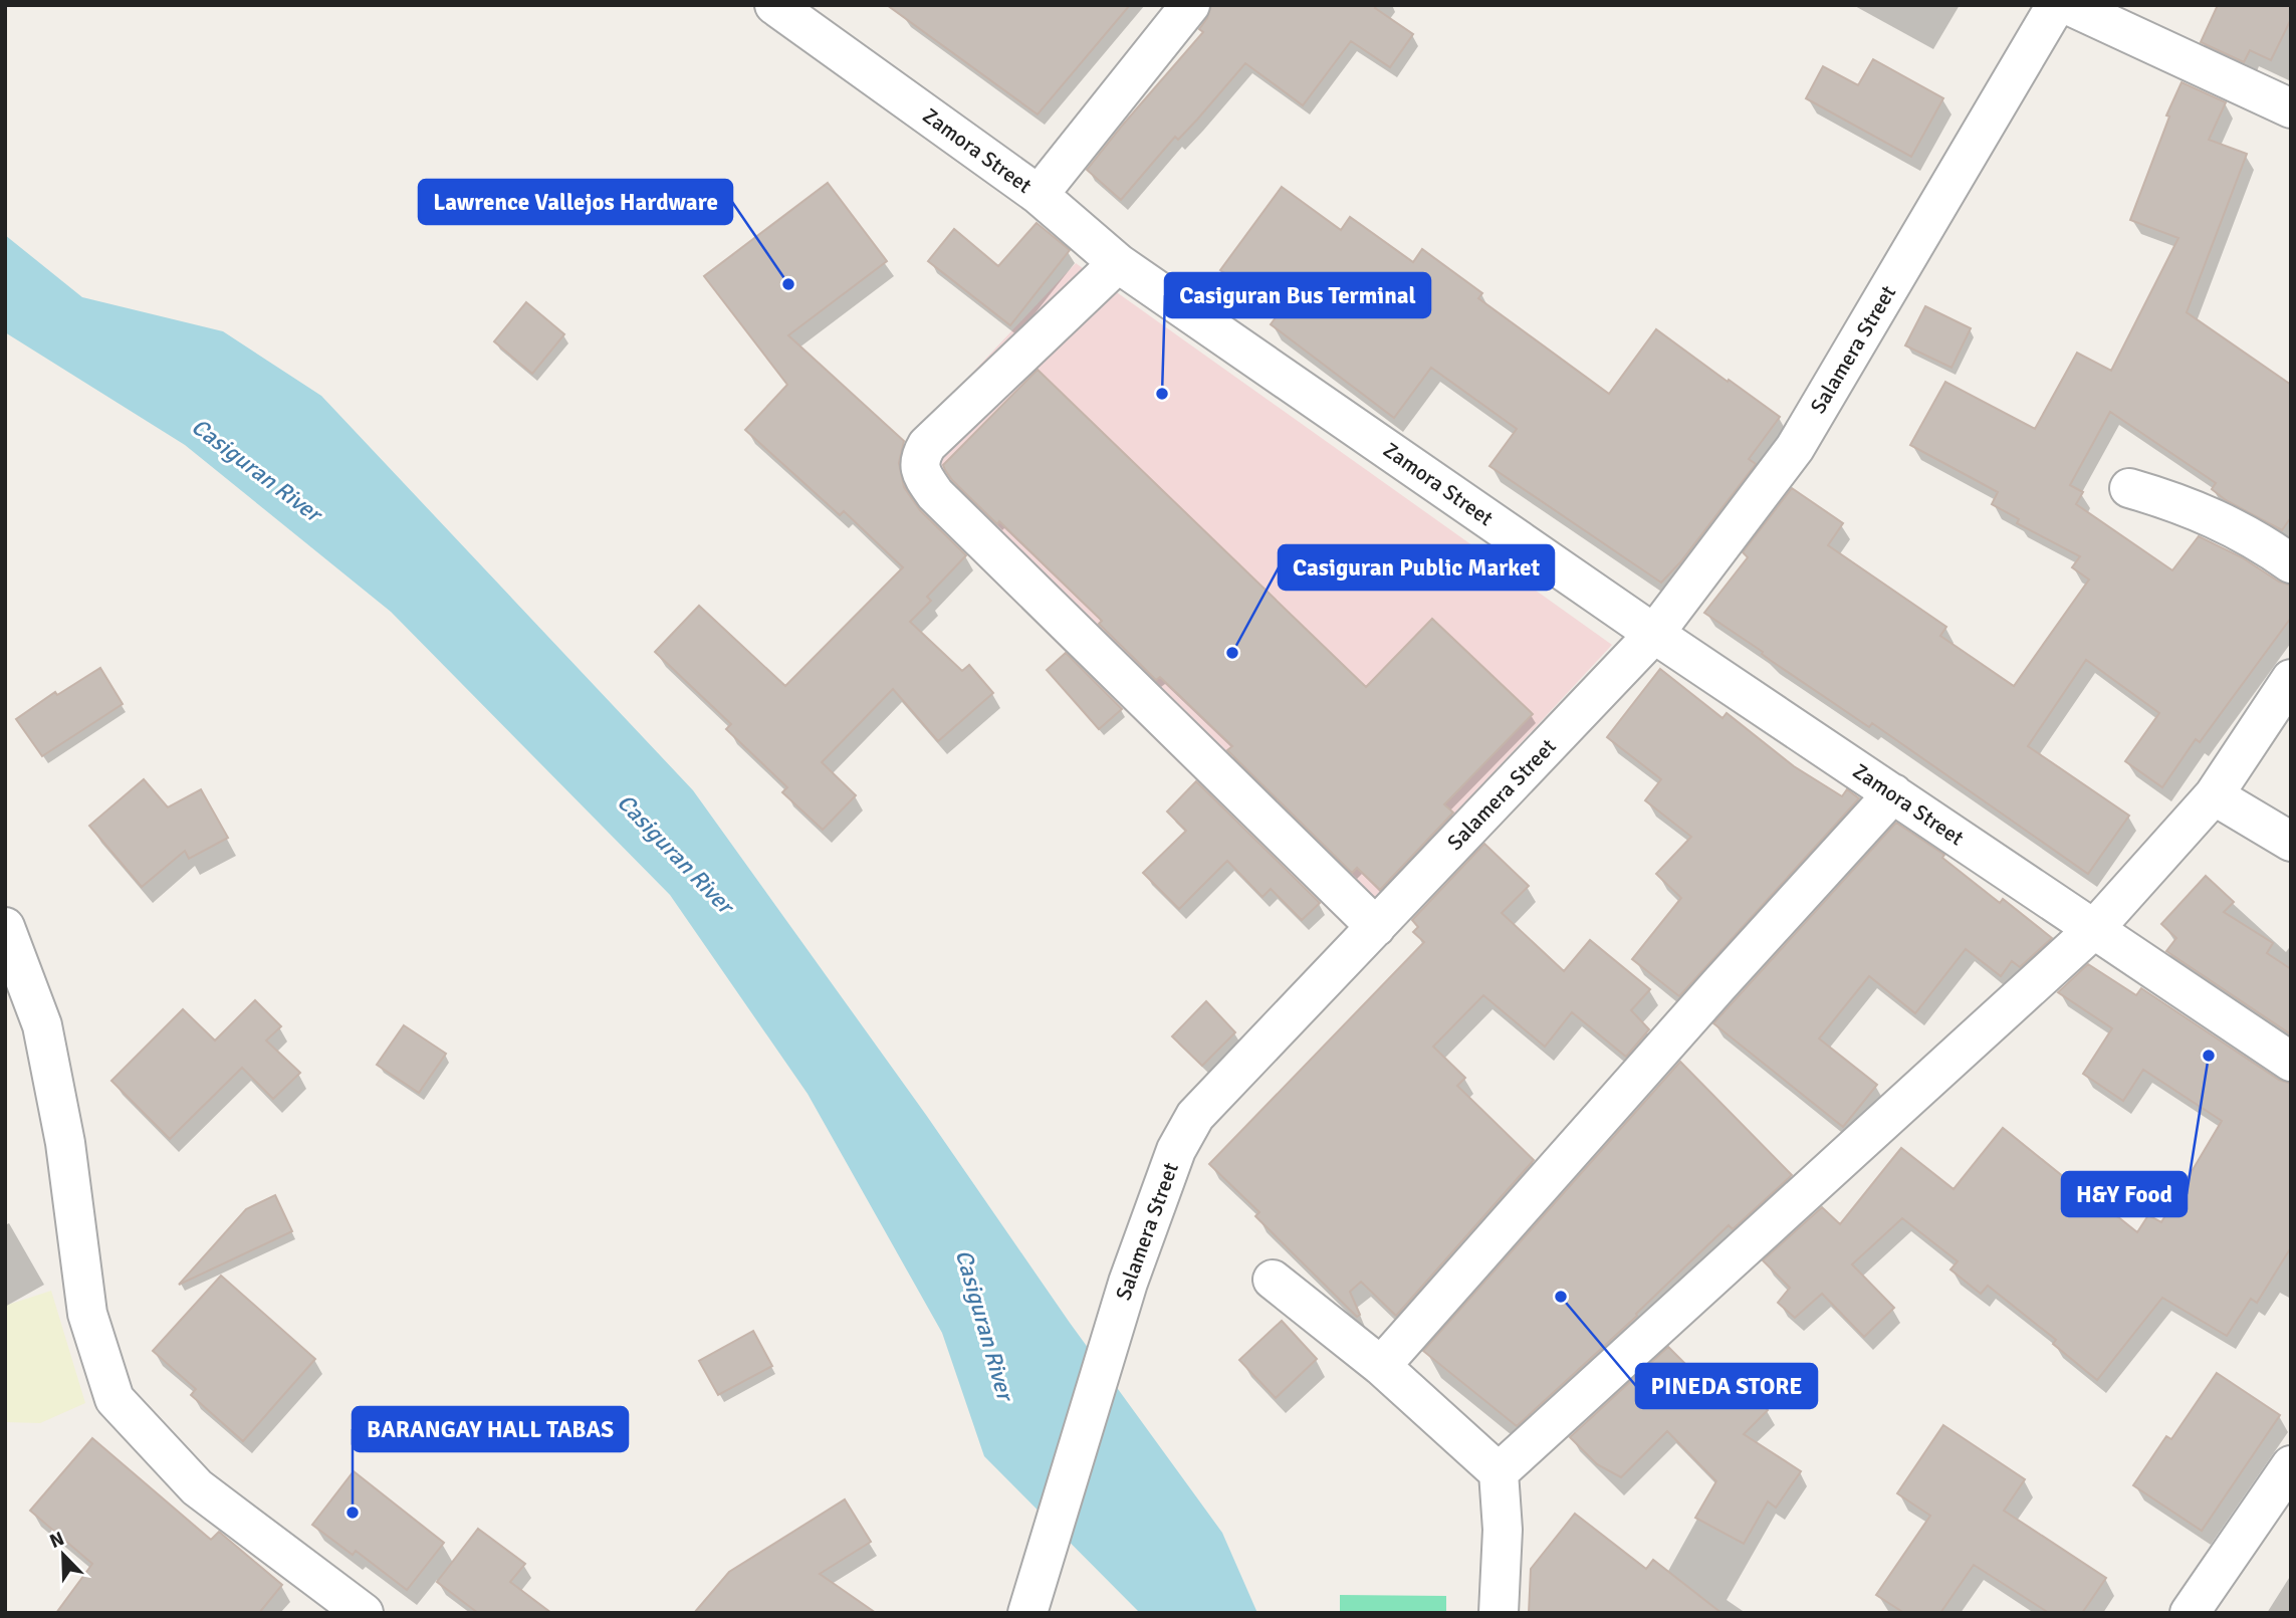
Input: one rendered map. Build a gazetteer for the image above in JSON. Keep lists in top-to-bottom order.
{
  "streets": {
    "street": ["Zamora Street", "Salamera Street"]
  },
  "crossings": [
    ["Zamora Street", "Salamera Street"]
  ],
  "water": ["Casiguran River"],
  "places": [
    "Lawrence Vallejos Hardware",
    "Casiguran Bus Terminal",
    "Casiguran Public Market",
    "H&Y Food",
    "PINEDA STORE",
    "BARANGAY HALL TABAS"
  ],
  "north": "top left"
}
